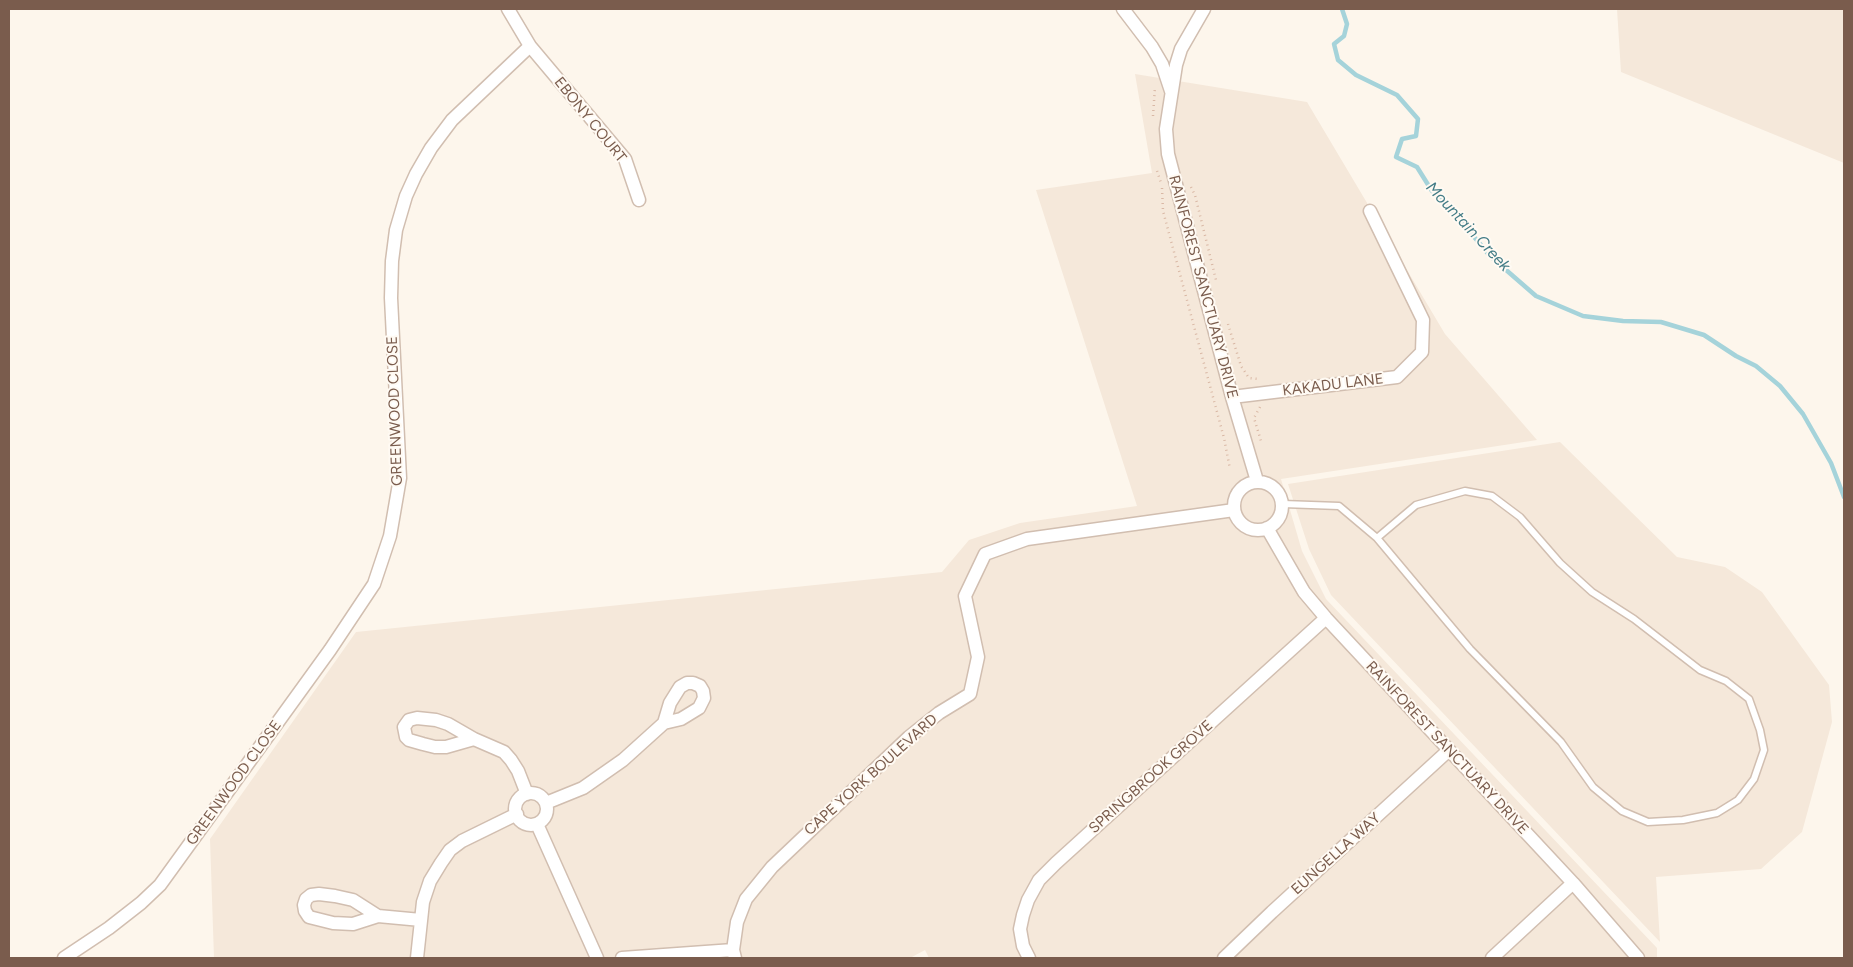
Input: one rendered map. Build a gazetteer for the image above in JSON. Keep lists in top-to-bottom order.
{
  "streets": {
    "street": [
      "EBONY COURT",
      "RAINFOREST SANCTUARY DRIVE",
      "KAKADU LANE",
      "GREENWOOD CLOSE",
      "CAPE YORK BOULEVARD",
      "SPRINGBROOK GROVE",
      "EUNGELLA WAY"
    ]
  },
  "crossings": [
    ["EBONY COURT", "GREENWOOD CLOSE"],
    ["RAINFOREST SANCTUARY DRIVE", "KAKADU LANE"],
    ["RAINFOREST SANCTUARY DRIVE", "CAPE YORK BOULEVARD"],
    ["RAINFOREST SANCTUARY DRIVE", "SPRINGBROOK GROVE"],
    ["RAINFOREST SANCTUARY DRIVE", "EUNGELLA WAY"]
  ],
  "water": ["Mountain Creek"]
}
